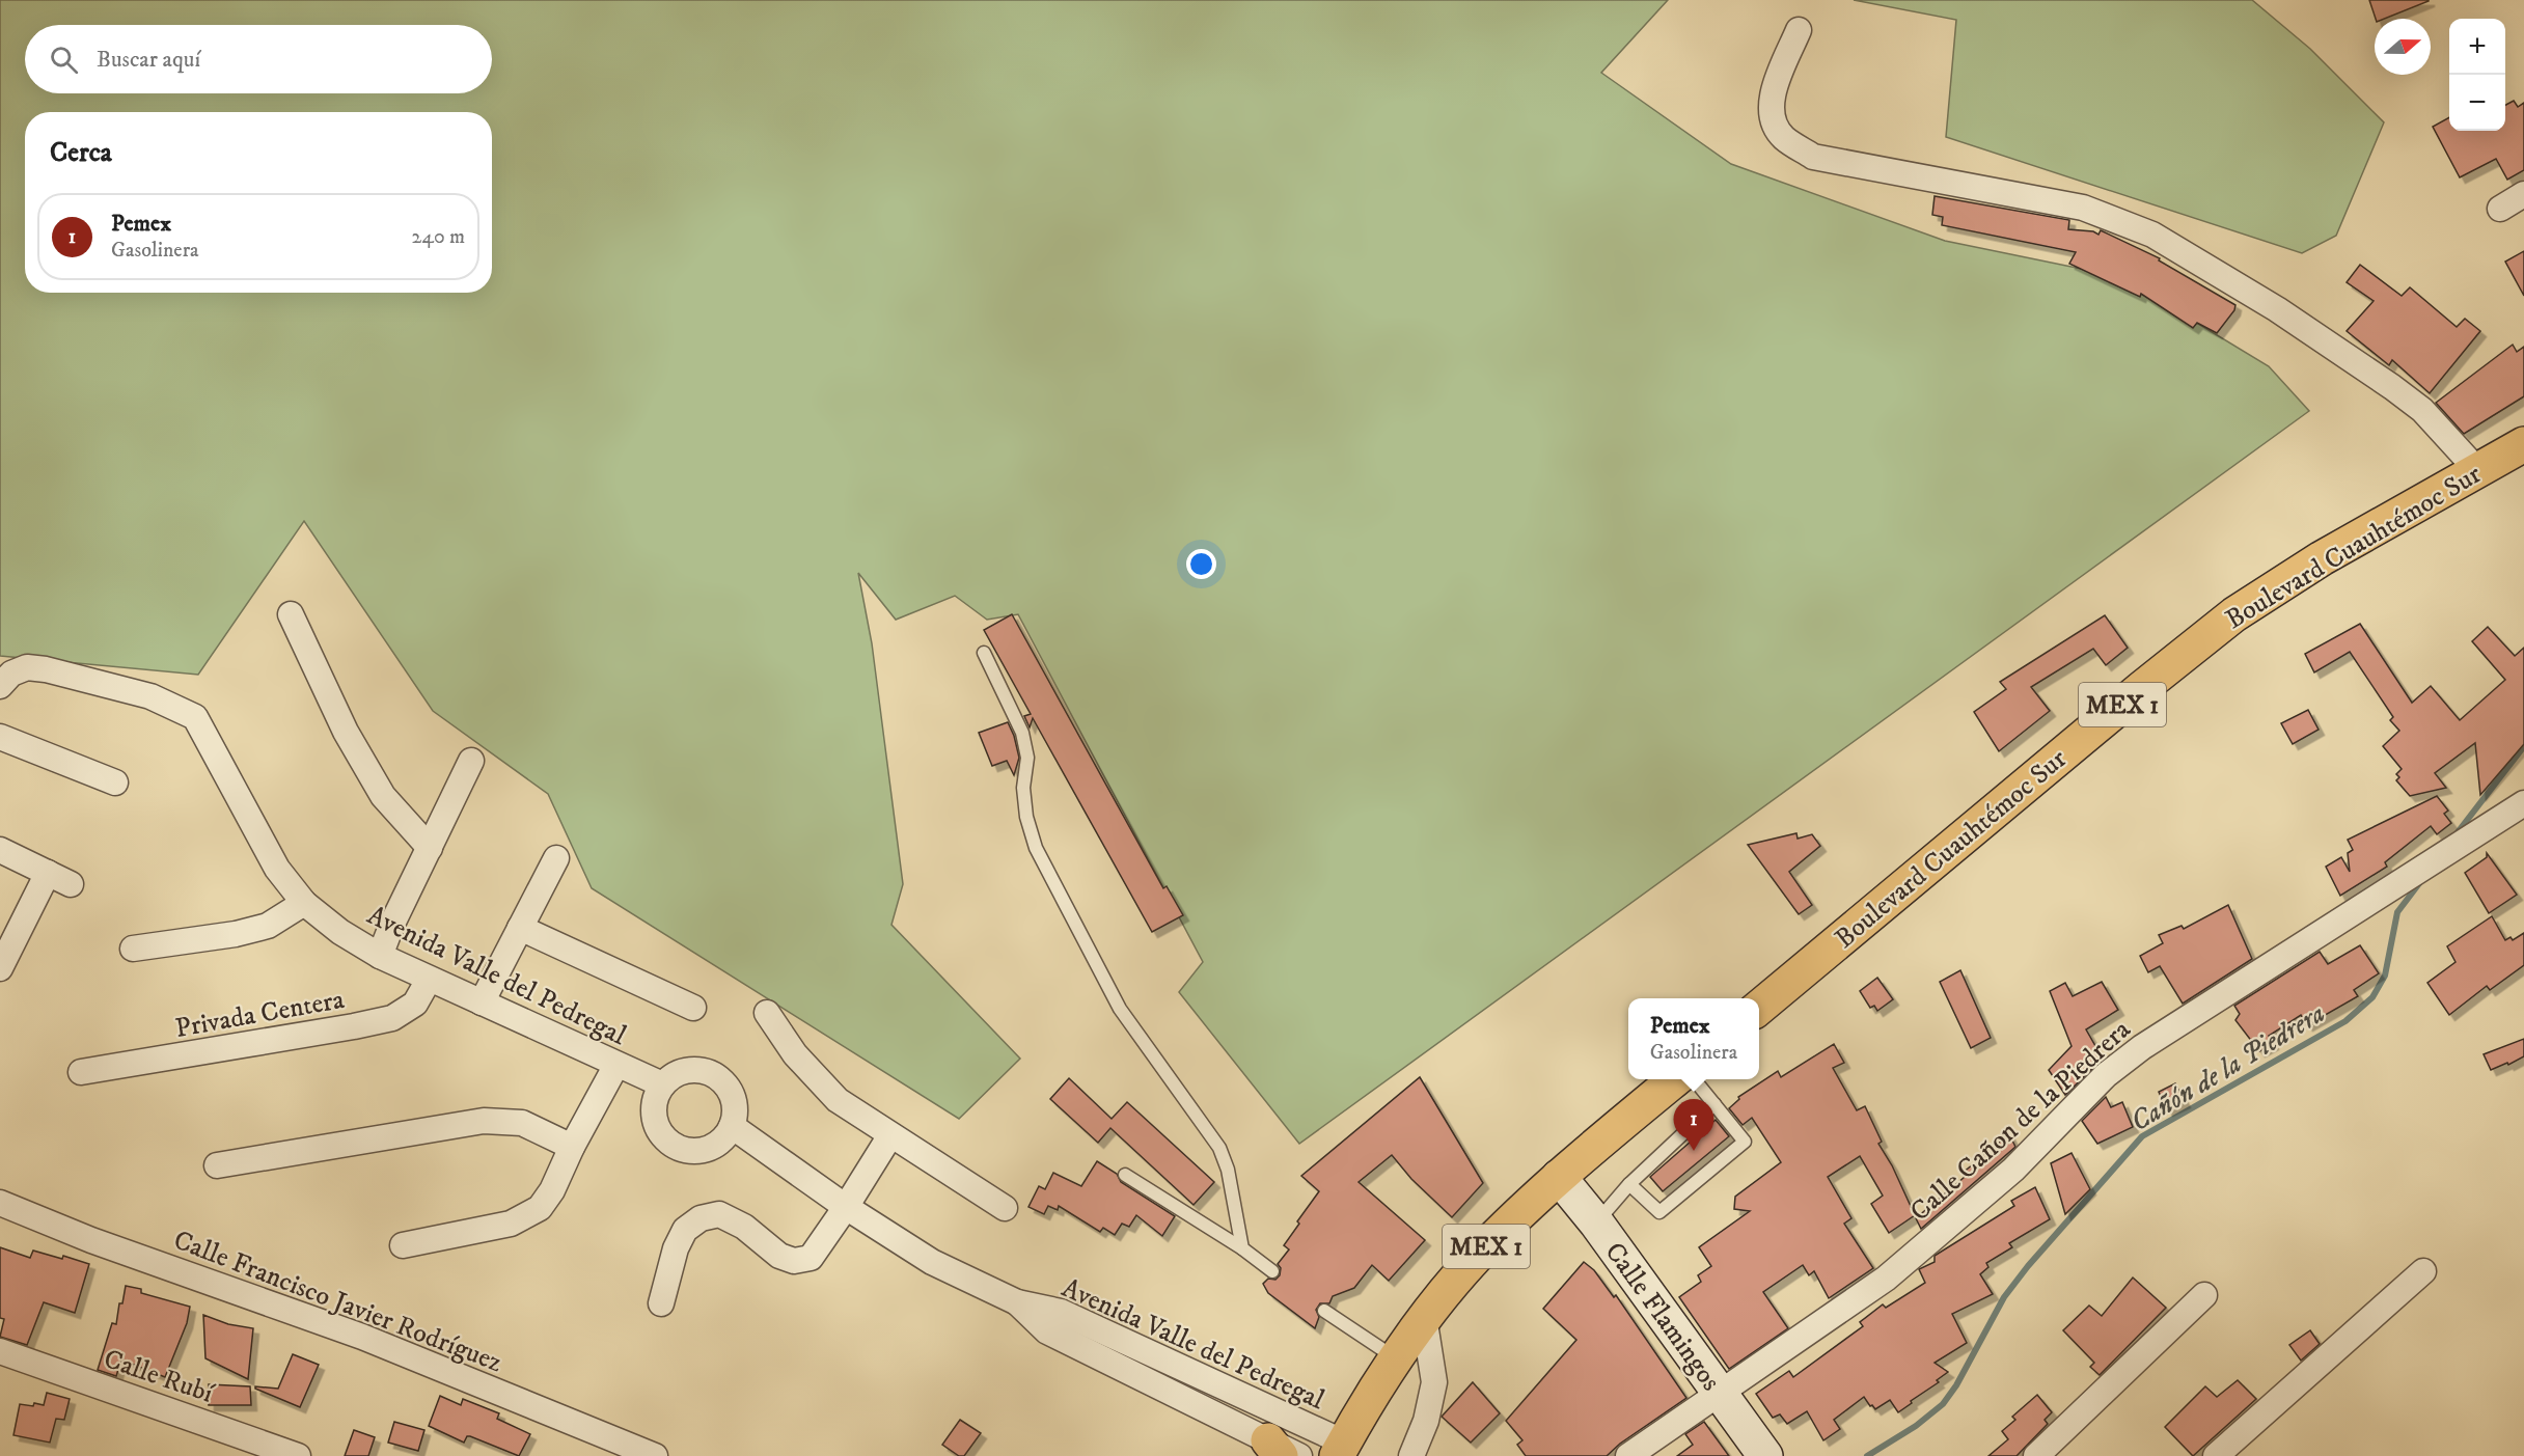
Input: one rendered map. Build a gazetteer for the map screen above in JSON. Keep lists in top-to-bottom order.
{
  "streets": {
    "main road": ["Boulevard Cuauhtémoc Sur", "MEX 1"],
    "street": [
      "Avenida Valle del Pedregal",
      "Privada Centera",
      "Calle Cañon de la Piedrera",
      "Calle Francisco Javier Rodríguez",
      "Calle Flamingos",
      "Calle Rubí"
    ]
  },
  "crossings": [
    ["MEX 1", "Avenida Valle del Pedregal"],
    ["MEX 1", "Calle Flamingos"],
    ["Avenida Valle del Pedregal", "Privada Centera"],
    ["Calle Cañon de la Piedrera", "Calle Flamingos"]
  ],
  "water": ["Cañón de la Piedrera"],
  "north": "right",
  "page": {
    "map_buttons": ["+", "−"],
    "search": "Buscar aquí",
    "heading": "Cerca",
    "list": [
      {
        "mark": "1",
        "name": "Pemex",
        "note": "Gasolinera",
        "value": "240 m"
      }
    ],
    "popup": ["Pemex", "Gasolinera"],
    "pins": "1"
  }
}
